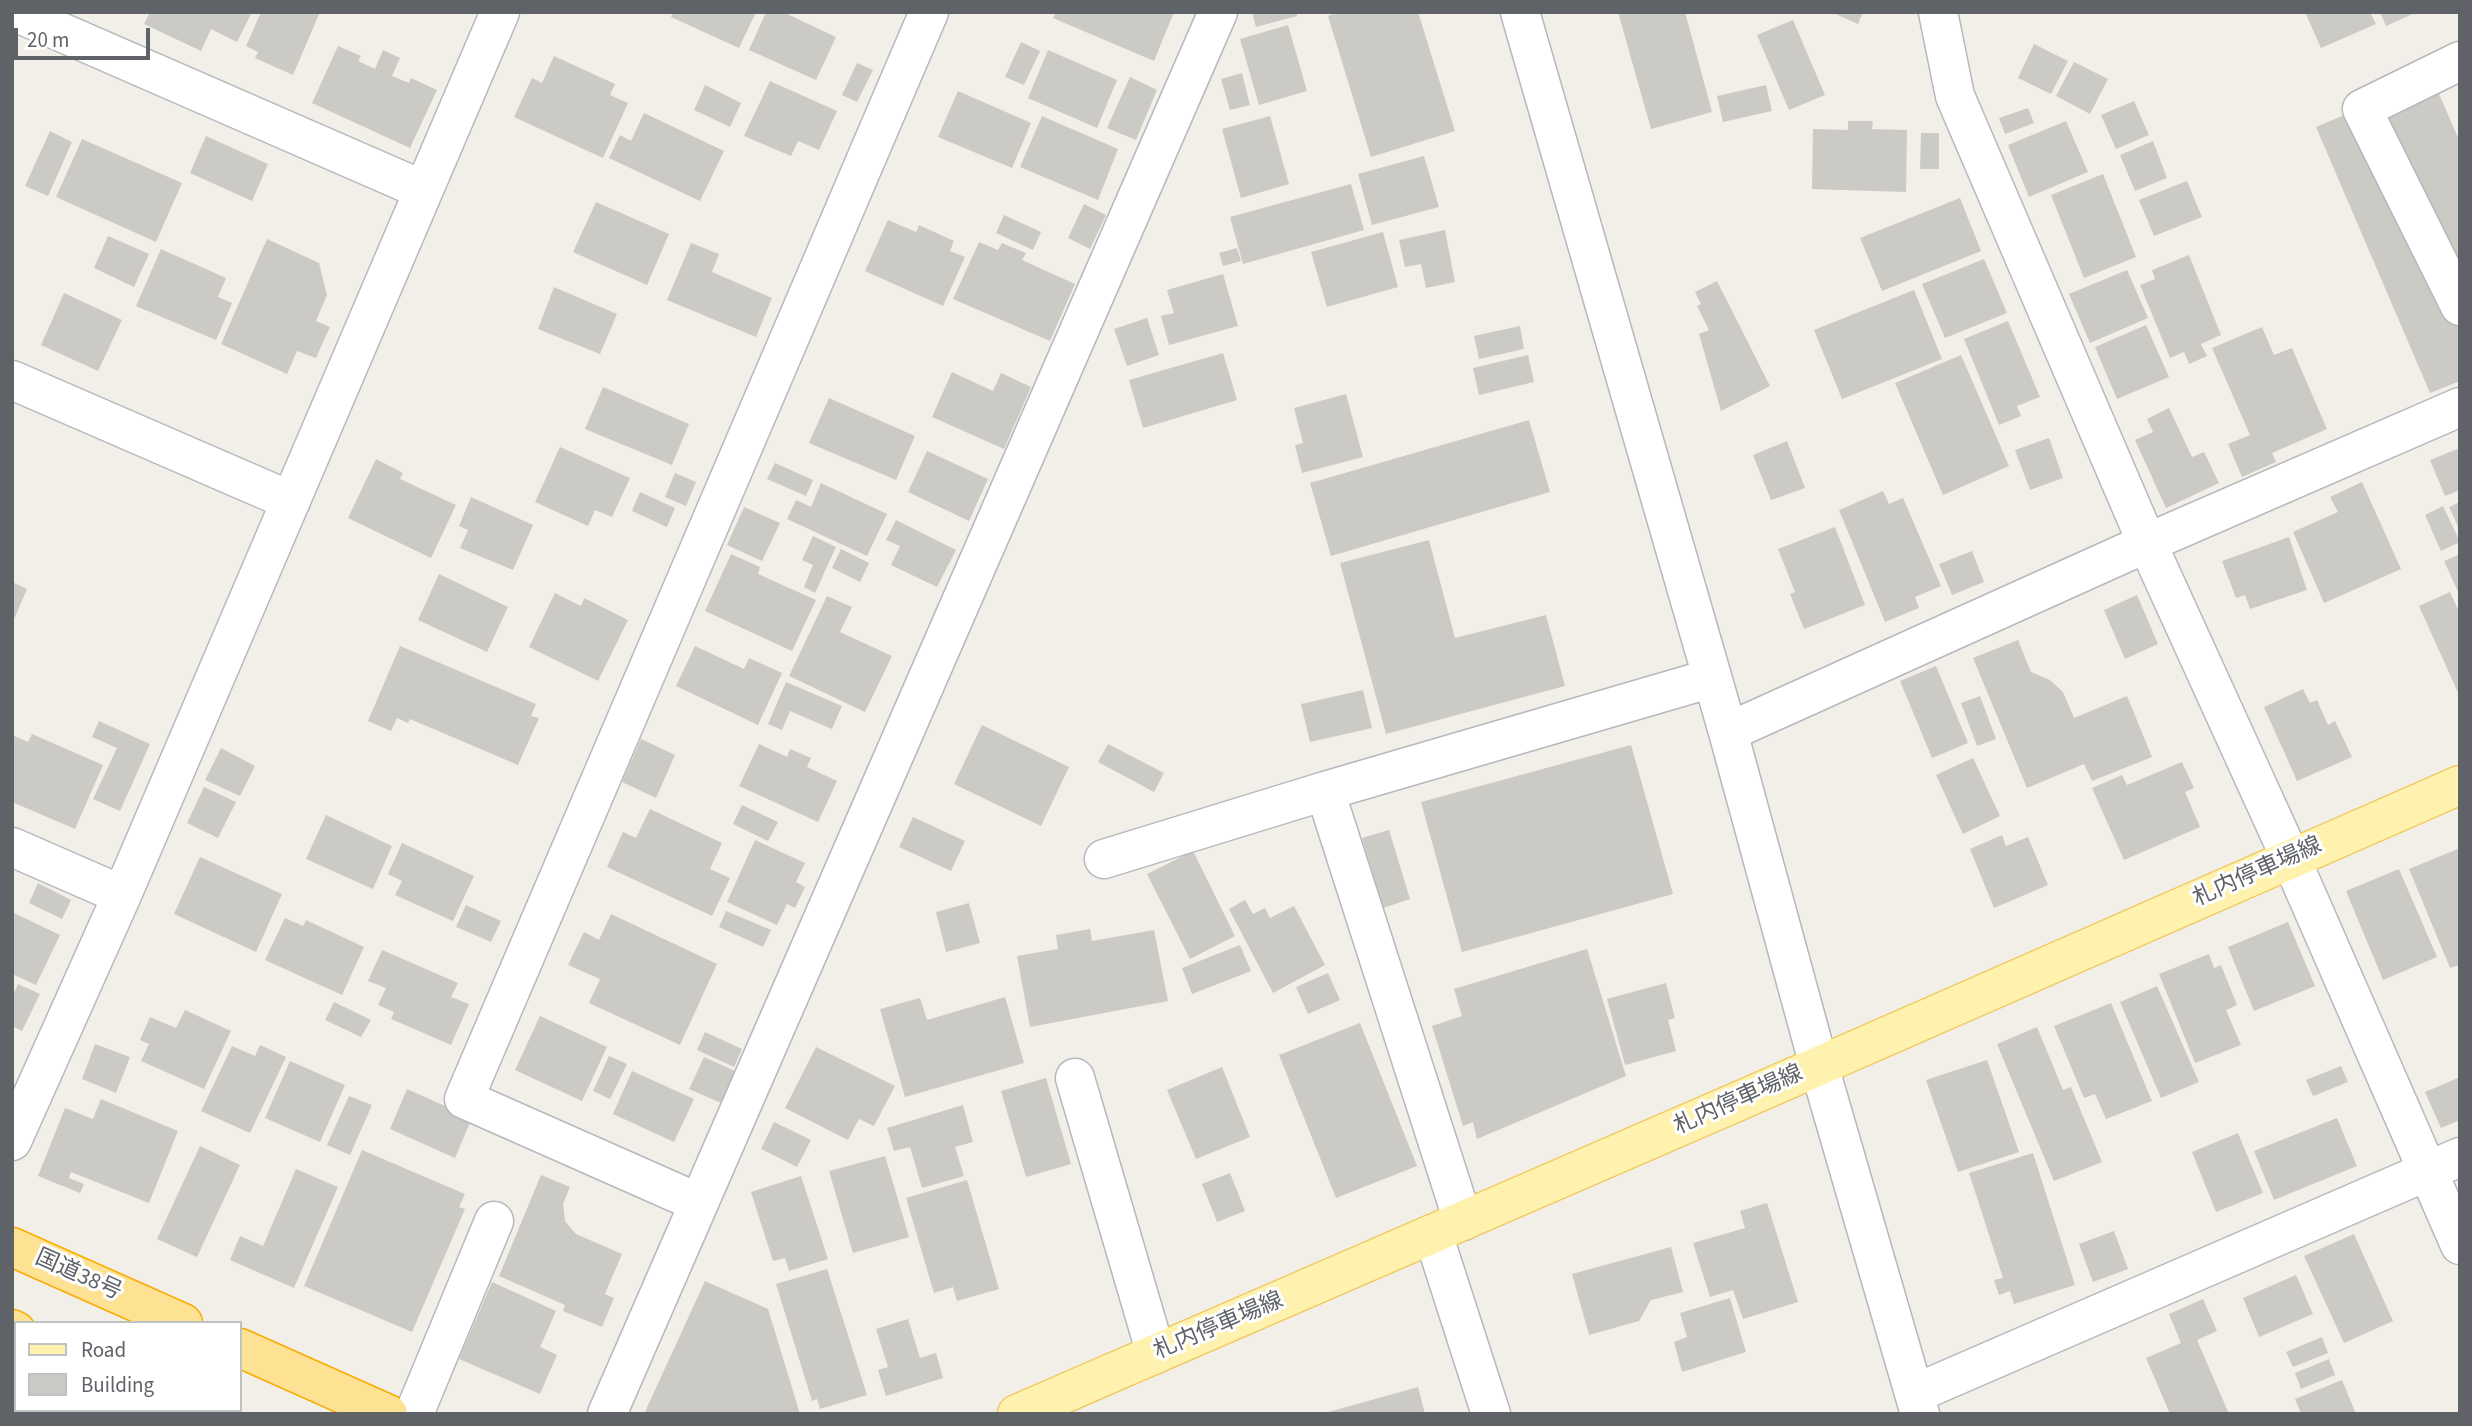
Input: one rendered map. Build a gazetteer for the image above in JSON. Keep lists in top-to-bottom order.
{
  "streets": {
    "highway": ["国道38号"],
    "main road": ["札内停車場線"]
  },
  "legend": ["Road", "Building"],
  "scale_bar": "20 m"
}
